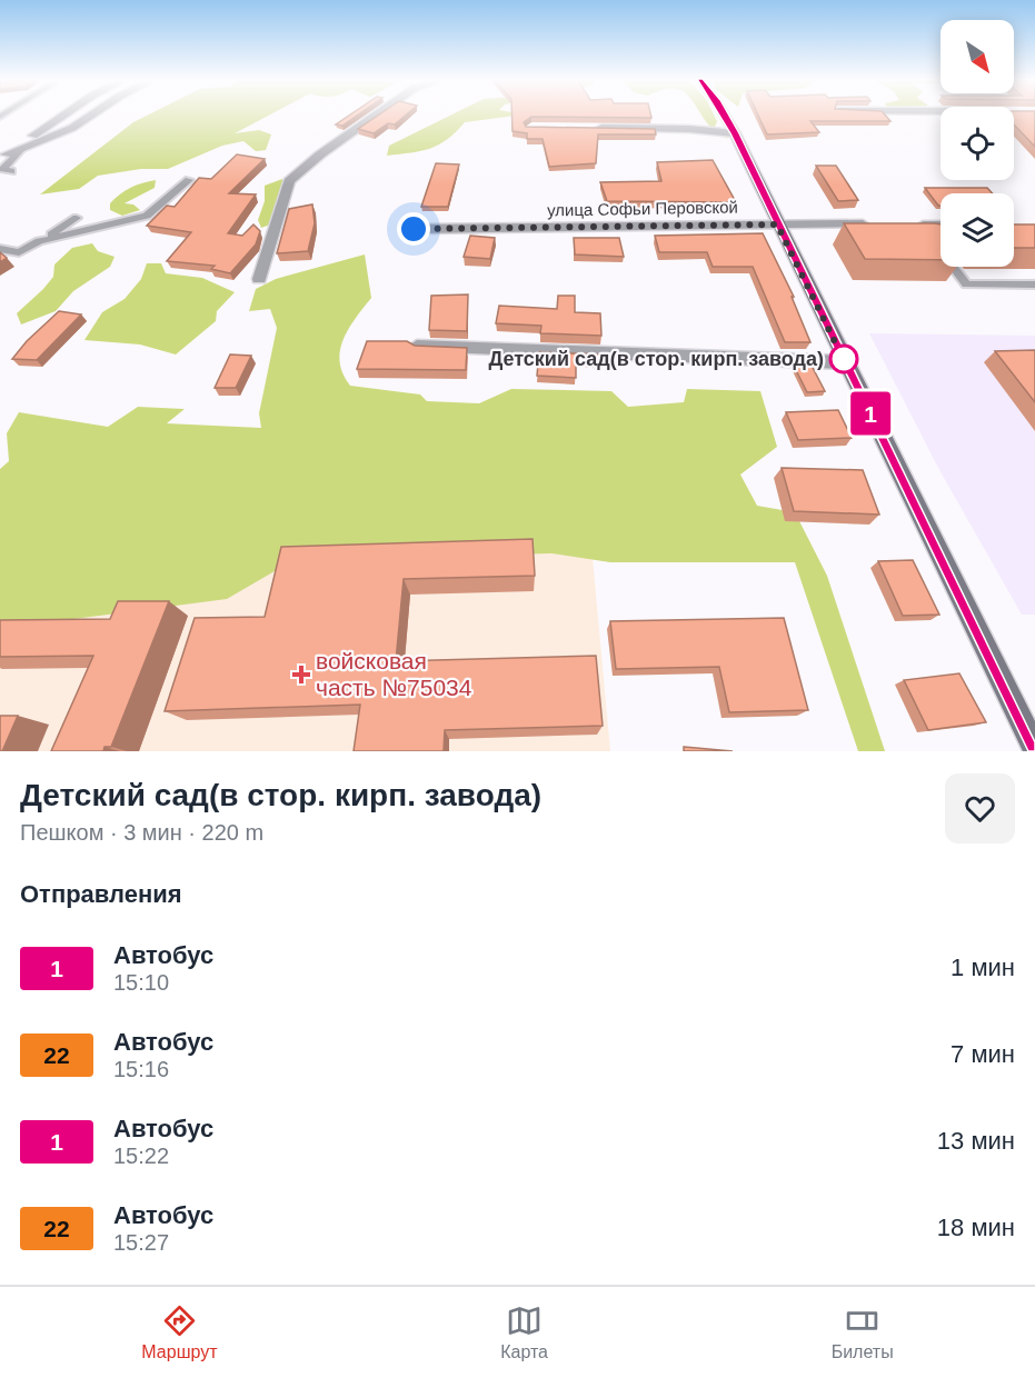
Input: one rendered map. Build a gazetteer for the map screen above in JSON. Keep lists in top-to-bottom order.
{
  "streets": {
    "street": ["улица Софьи Перовской"]
  },
  "places": {
    "other": ["Детский сад(в стор. кирп. завода)"],
    "health": ["войсковая часть №75034"]
  },
  "lines": ["bus line 1"],
  "north": "bottom right",
  "page": {
    "on_map": "1",
    "heading": [
      ["Детский сад(в стор. кирп. завода)", "Пешком · 3 мин · 220 m"],
      "Отправления"
    ],
    "list": [
      {
        "mark": "1",
        "name": "Автобус",
        "note": "15:10",
        "value": "1 мин"
      },
      {
        "mark": "22",
        "name": "Автобус",
        "note": "15:16",
        "value": "7 мин"
      },
      {
        "mark": "1",
        "name": "Автобус",
        "note": "15:22",
        "value": "13 мин"
      },
      {
        "mark": "22",
        "name": "Автобус",
        "note": "15:27",
        "value": "18 мин"
      }
    ],
    "tabs": ["Маршрут", "Карта", "Билеты"]
  }
}
